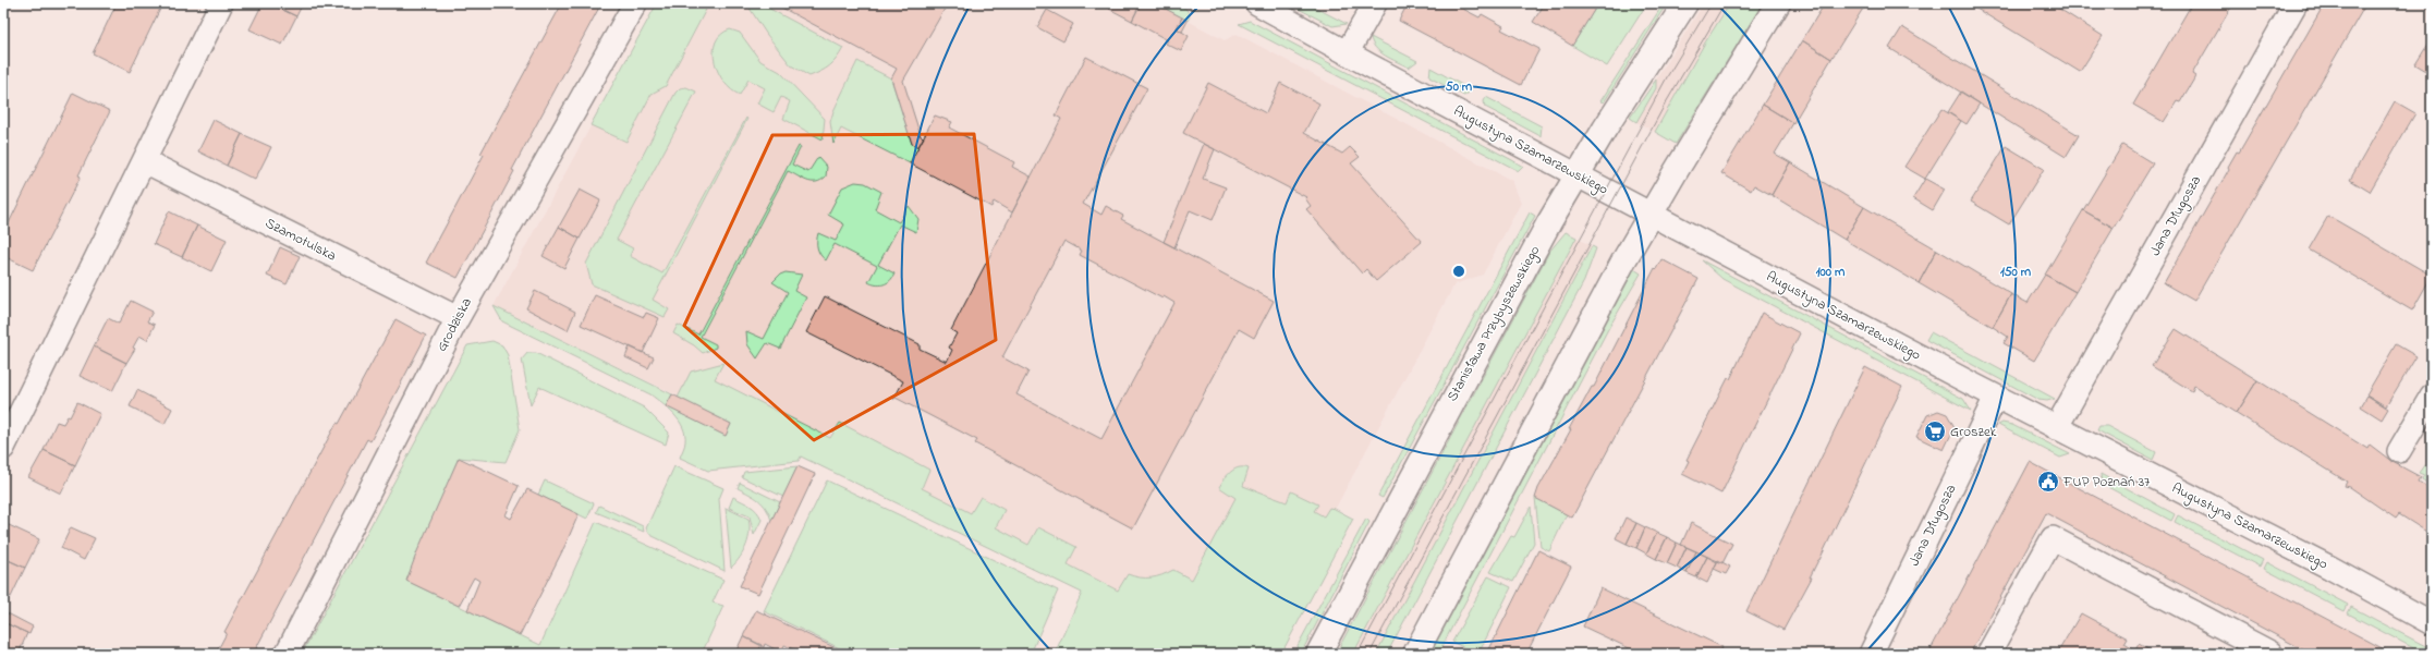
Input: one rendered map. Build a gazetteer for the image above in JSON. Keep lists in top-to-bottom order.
{
  "streets": {
    "main road": ["Stanisława Przybyszewskiego"],
    "street": [
      "Augustyna Szamarzewskiego",
      "Jana Długosza",
      "Szamotulska",
      "Grodziska"
    ]
  },
  "crossings": [
    ["Augustyna Szamarzewskiego", "Jana Długosza"],
    ["Augustyna Szamarzewskiego", "Stanisława Przybyszewskiego"],
    ["Szamotulska", "Grodziska"]
  ],
  "places": {
    "supermarket": ["Groszek"],
    "public building": ["FUP Poznań 37"]
  },
  "rings": ["50 m", "100 m", "150 m"]
}
